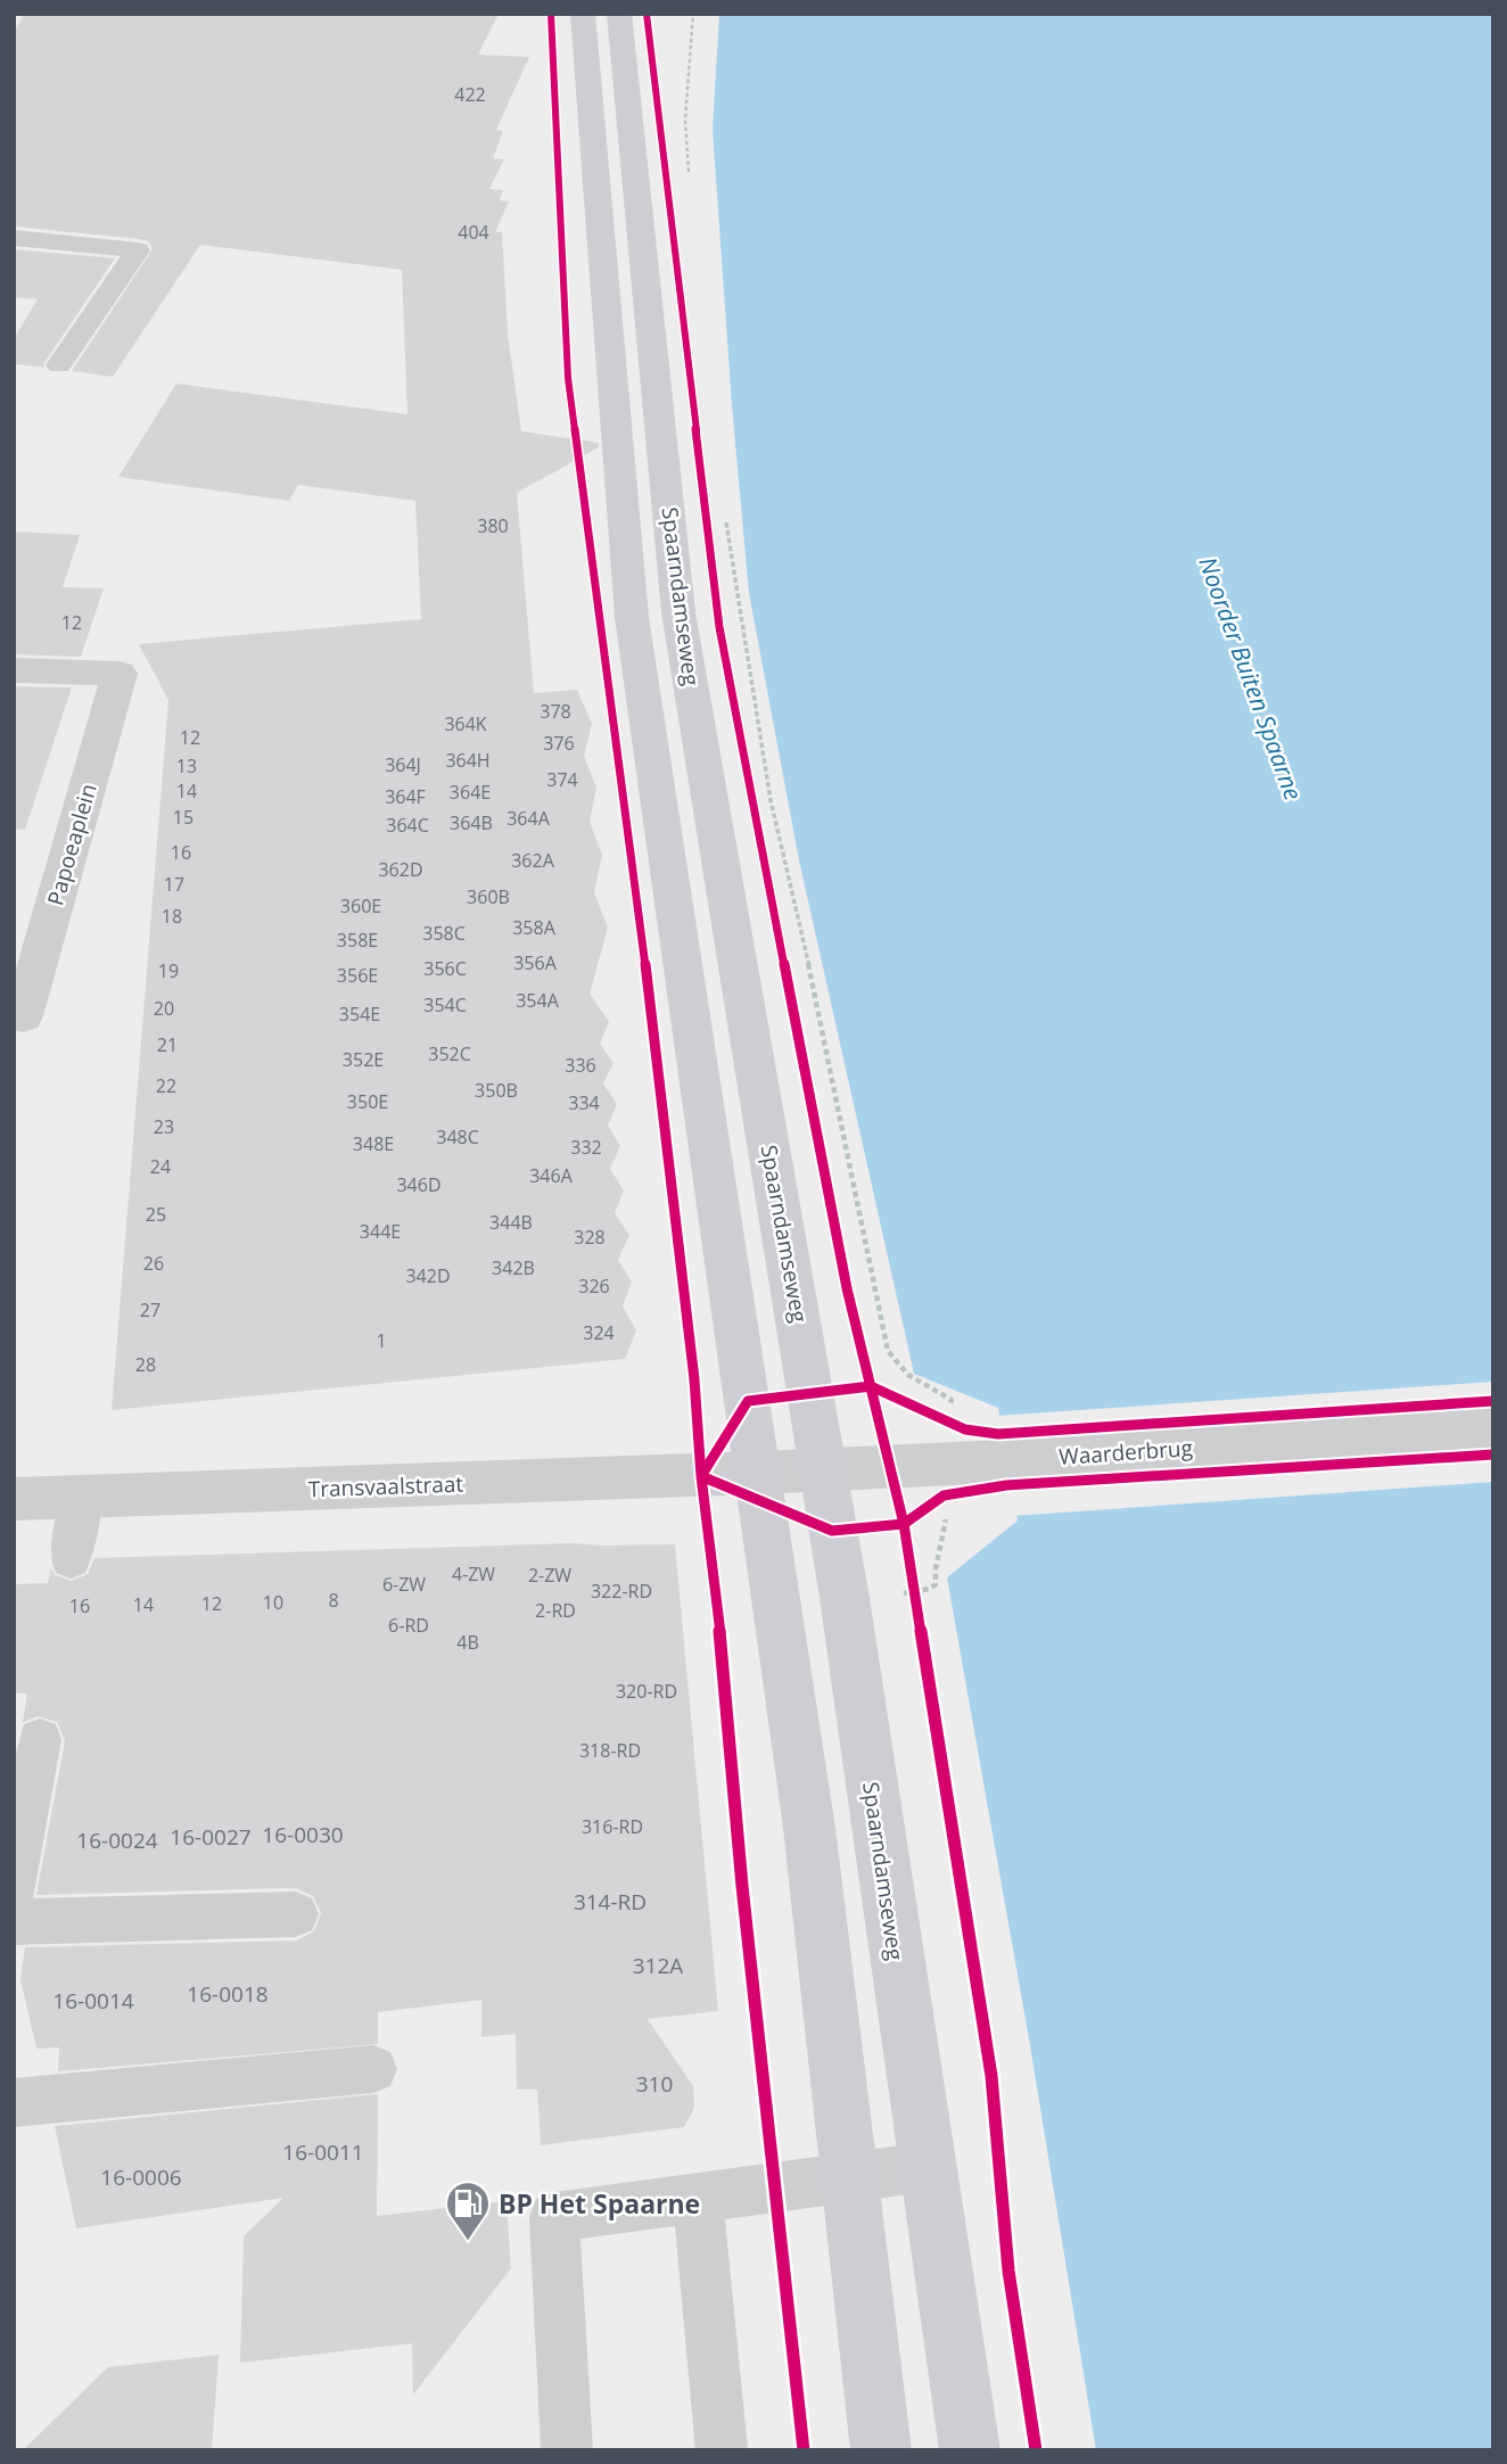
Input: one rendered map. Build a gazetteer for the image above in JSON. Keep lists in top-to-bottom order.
{
  "streets": {
    "main road": ["Spaarndamseweg"],
    "street": ["Papoeaplein", "Waarderbrug", "Transvaalstraat"]
  },
  "crossings": [
    ["Spaarndamseweg", "Waarderbrug"],
    ["Waarderbrug", "Transvaalstraat"]
  ],
  "water": ["Noorder Buiten Spaarne"],
  "places": {
    "fuel station": ["BP Het Spaarne"]
  },
  "house_numbers": [
    "422",
    "404",
    "380",
    "12",
    "378",
    "364K",
    "12",
    "376",
    "364H",
    "364J",
    "13",
    "374",
    "14",
    "364E",
    "364F",
    "15",
    "364A",
    "364B",
    "364C",
    "16",
    "362A",
    "362D",
    "17",
    "360B",
    "360E",
    "18",
    "358A",
    "358C",
    "358E",
    "356A",
    "356C",
    "19",
    "356E",
    "354A",
    "354C",
    "20",
    "354E",
    "21",
    "352C",
    "352E",
    "336",
    "22",
    "350B",
    "350E",
    "334",
    "23",
    "348C",
    "348E",
    "332",
    "24",
    "346A",
    "346D",
    "25",
    "344B",
    "344E",
    "328",
    "26",
    "342B",
    "342D",
    "326",
    "27",
    "324",
    "1",
    "28",
    "4-ZW",
    "2-ZW",
    "6-ZW",
    "322-RD",
    "8",
    "10",
    "12",
    "14",
    "16",
    "2-RD",
    "6-RD",
    "4B",
    "320-RD",
    "318-RD",
    "316-RD",
    "16-0030",
    "16-0027",
    "16-0024",
    "314-RD",
    "312A",
    "16-0018",
    "16-0014",
    "310",
    "16-0011",
    "16-0006"
  ]
}
